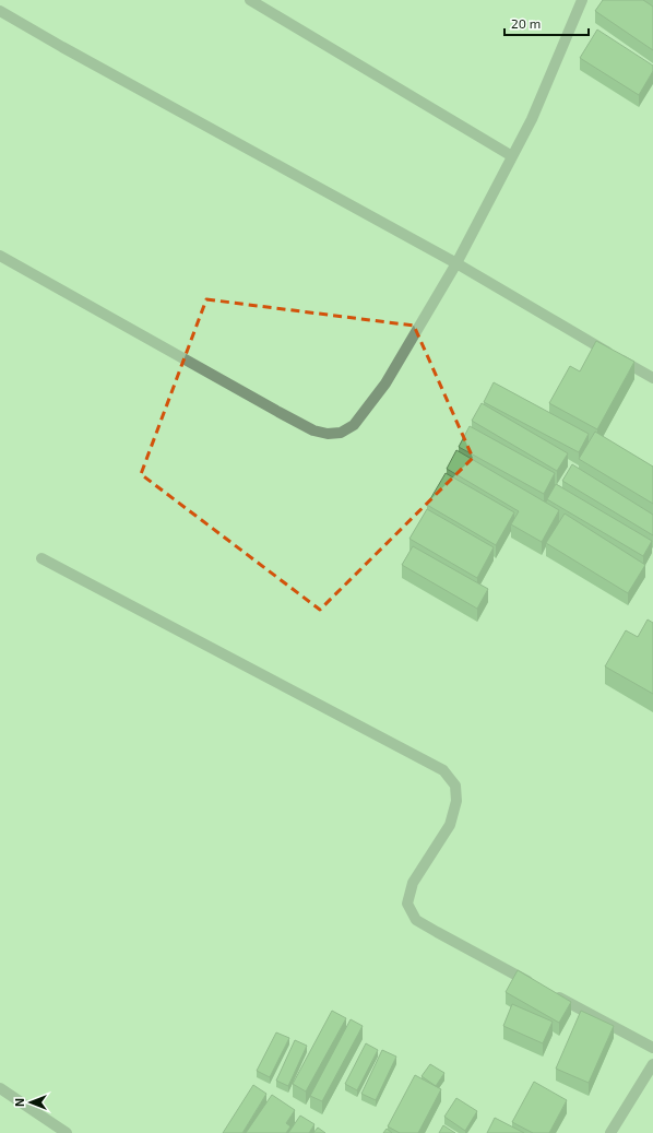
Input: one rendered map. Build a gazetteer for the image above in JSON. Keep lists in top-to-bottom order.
{
  "scale_bar": "20 m",
  "north": "left"
}
